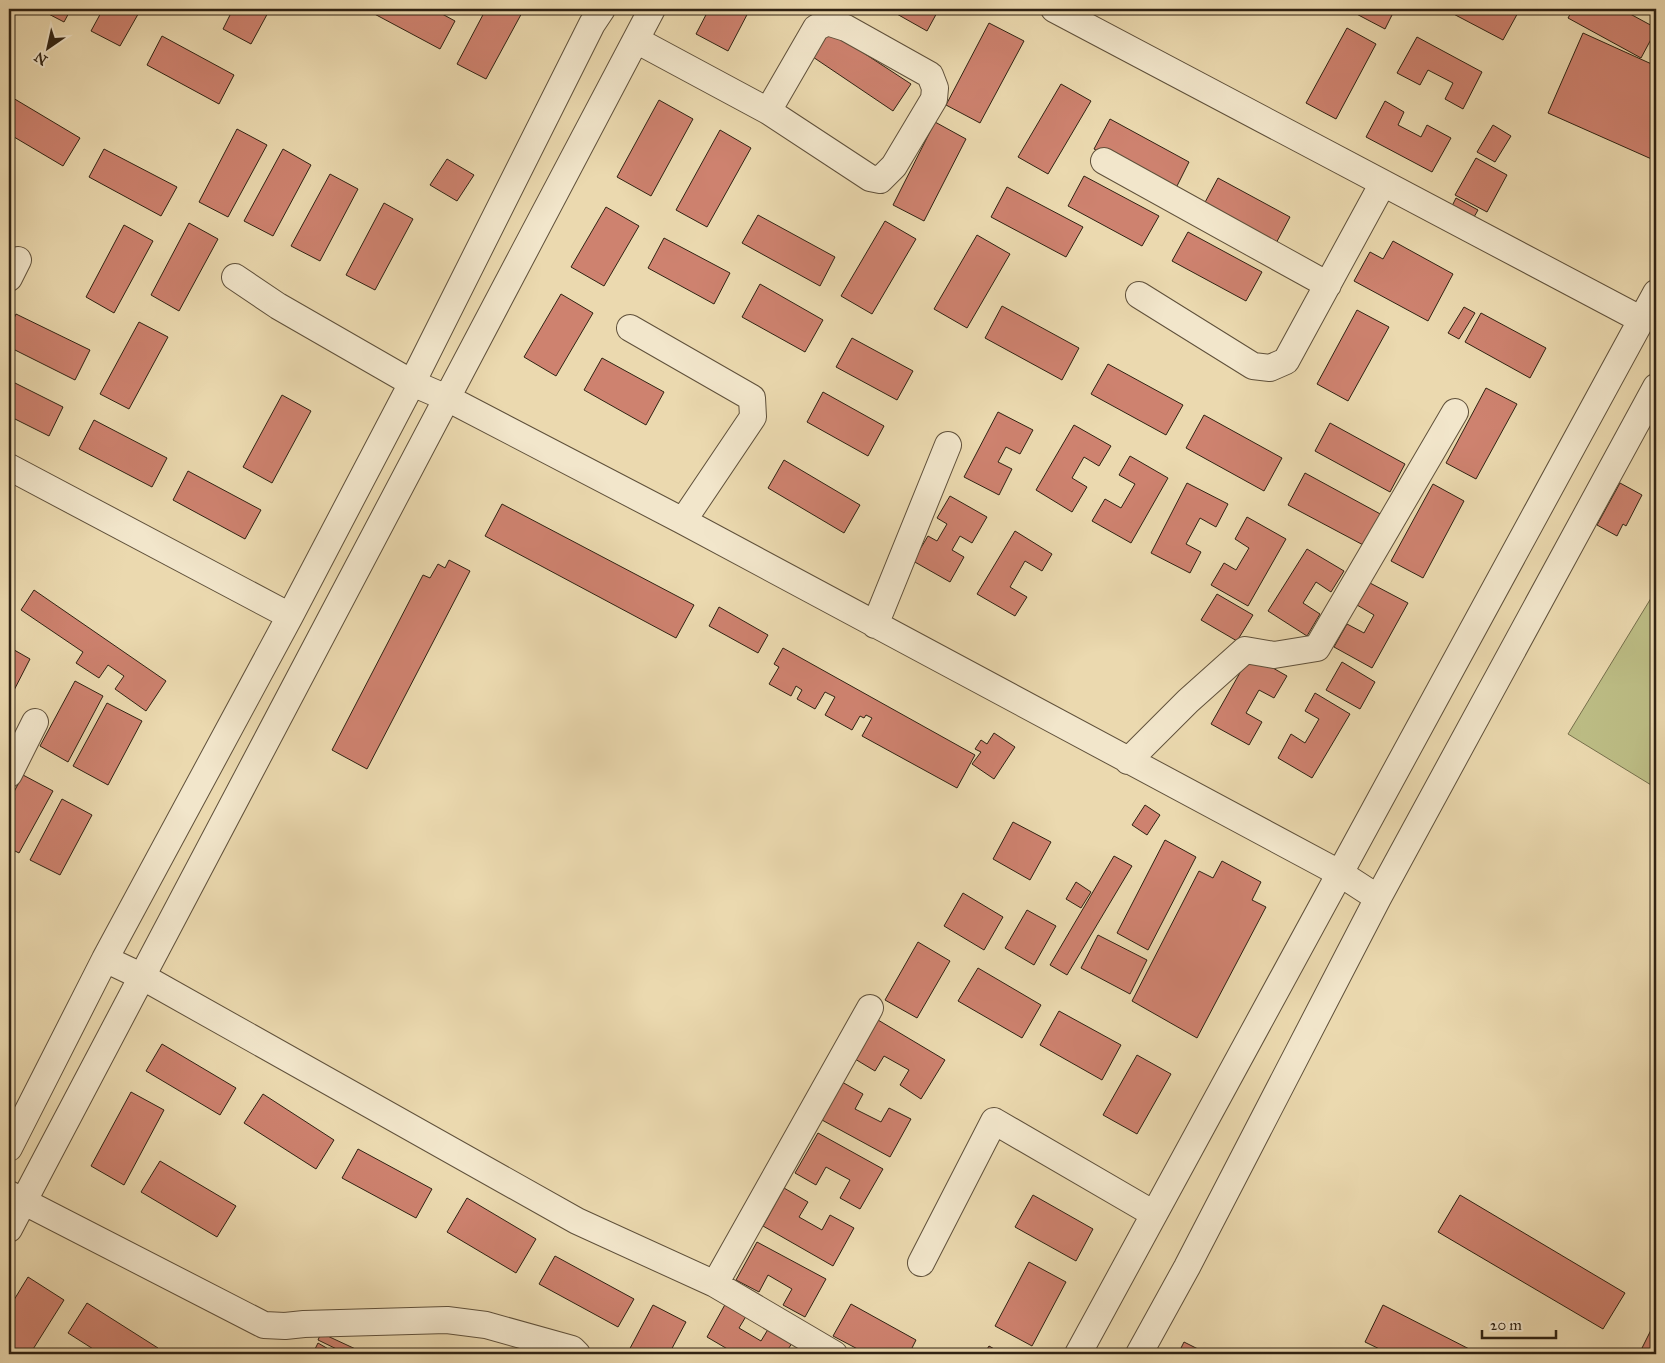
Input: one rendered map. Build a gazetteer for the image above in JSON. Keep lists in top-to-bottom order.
{
  "scale_bar": "20 m",
  "north": "bottom left"
}
